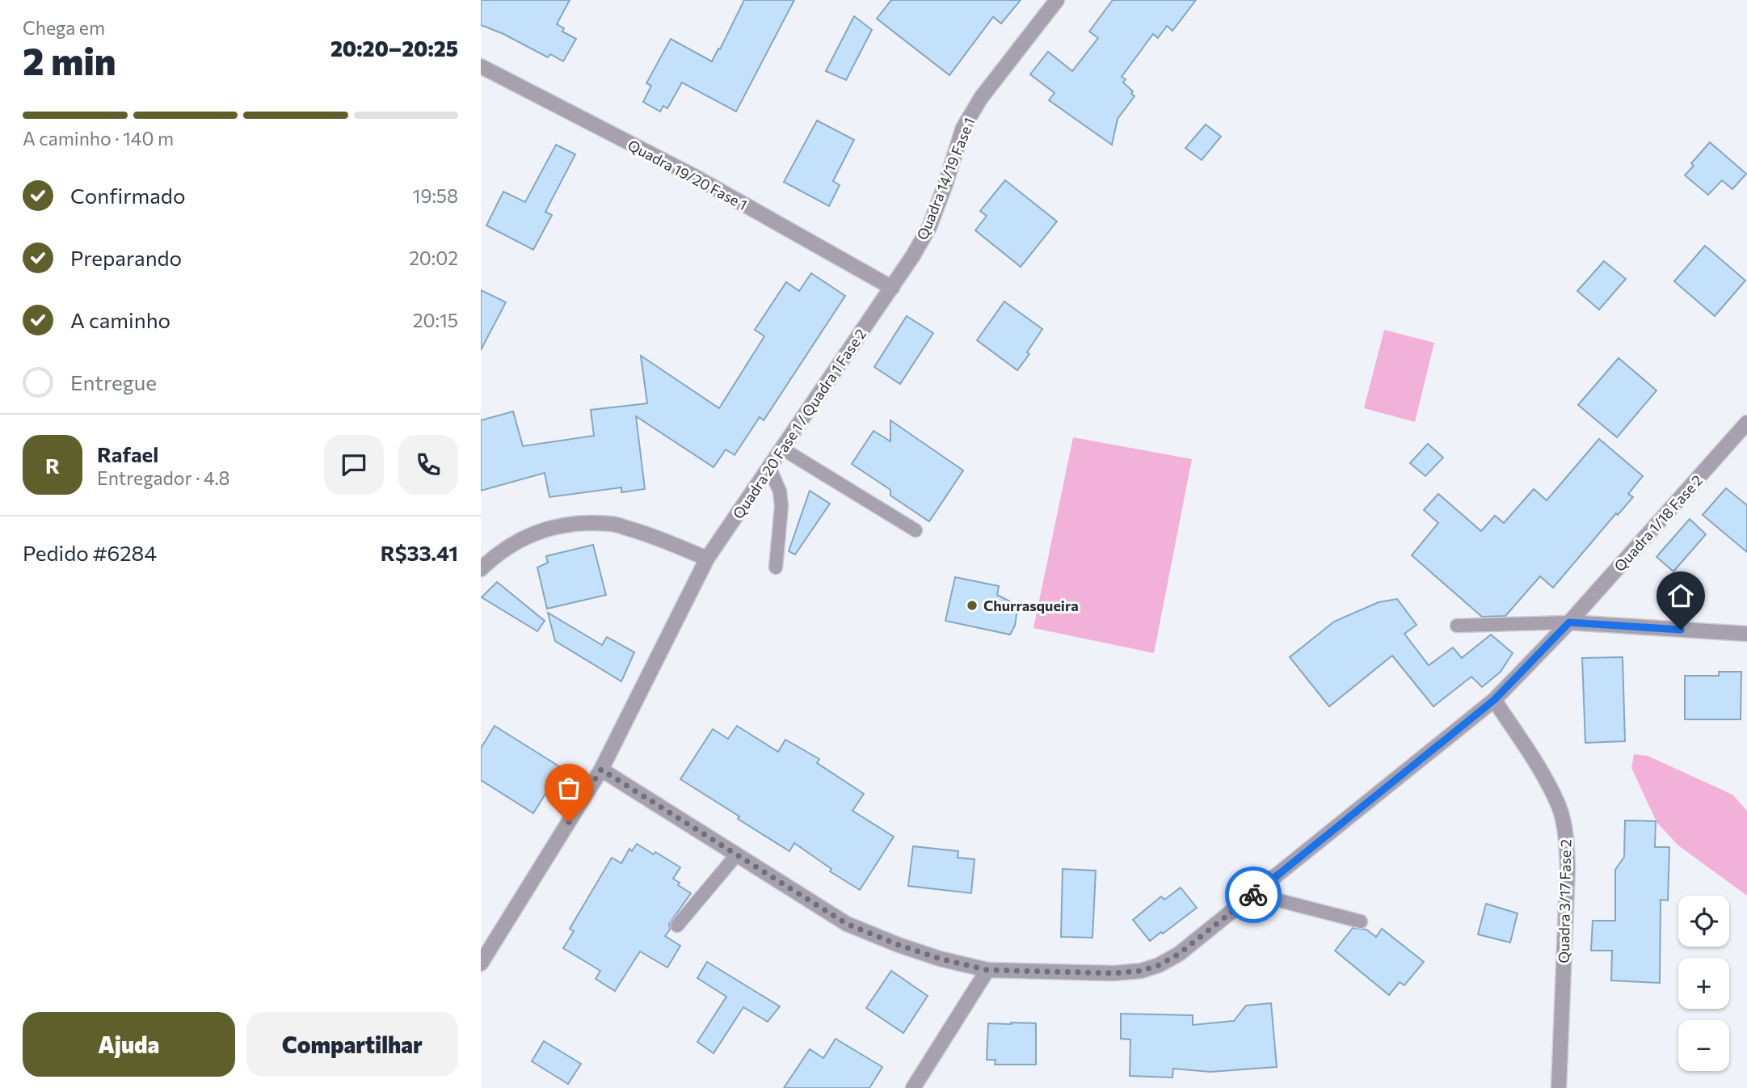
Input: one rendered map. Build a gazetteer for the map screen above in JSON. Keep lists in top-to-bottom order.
{
  "streets": {
    "street": [
      "Quadra 19/20 Fase 1",
      "Quadra 14/19 Fase 1",
      "Quadra 20 Fase 1 / Quadra 1 Fase 2",
      "Quadra 1/18 Fase 2",
      "Quadra 3/17 Fase 2"
    ]
  },
  "crossings": [
    ["Quadra 19/20 Fase 1", "Quadra 14/19 Fase 1"],
    ["Quadra 19/20 Fase 1", "Quadra 20 Fase 1 / Quadra 1 Fase 2"],
    ["Quadra 14/19 Fase 1", "Quadra 20 Fase 1 / Quadra 1 Fase 2"],
    ["Quadra 20 Fase 1 / Quadra 1 Fase 2", "Quadra 1/18 Fase 2"],
    ["Quadra 1/18 Fase 2", "Quadra 3/17 Fase 2"]
  ],
  "places": ["Churrasqueira"],
  "page": {
    "heading": ["2 min", "Chega em", "20:20–20:25"],
    "panel": [
      "Rafael",
      "Entregador · 4.8",
      "Pedido #6284",
      "R$33.41"
    ],
    "bar": "A caminho · 140 m",
    "list": [
      ["Confirmado", "19:58"],
      ["Preparando", "20:02"],
      ["A caminho", "20:15"],
      "Entregue"
    ],
    "round": "R",
    "map_buttons": ["+", "−"],
    "buttons": ["Ajuda", "Compartilhar"]
  }
}
